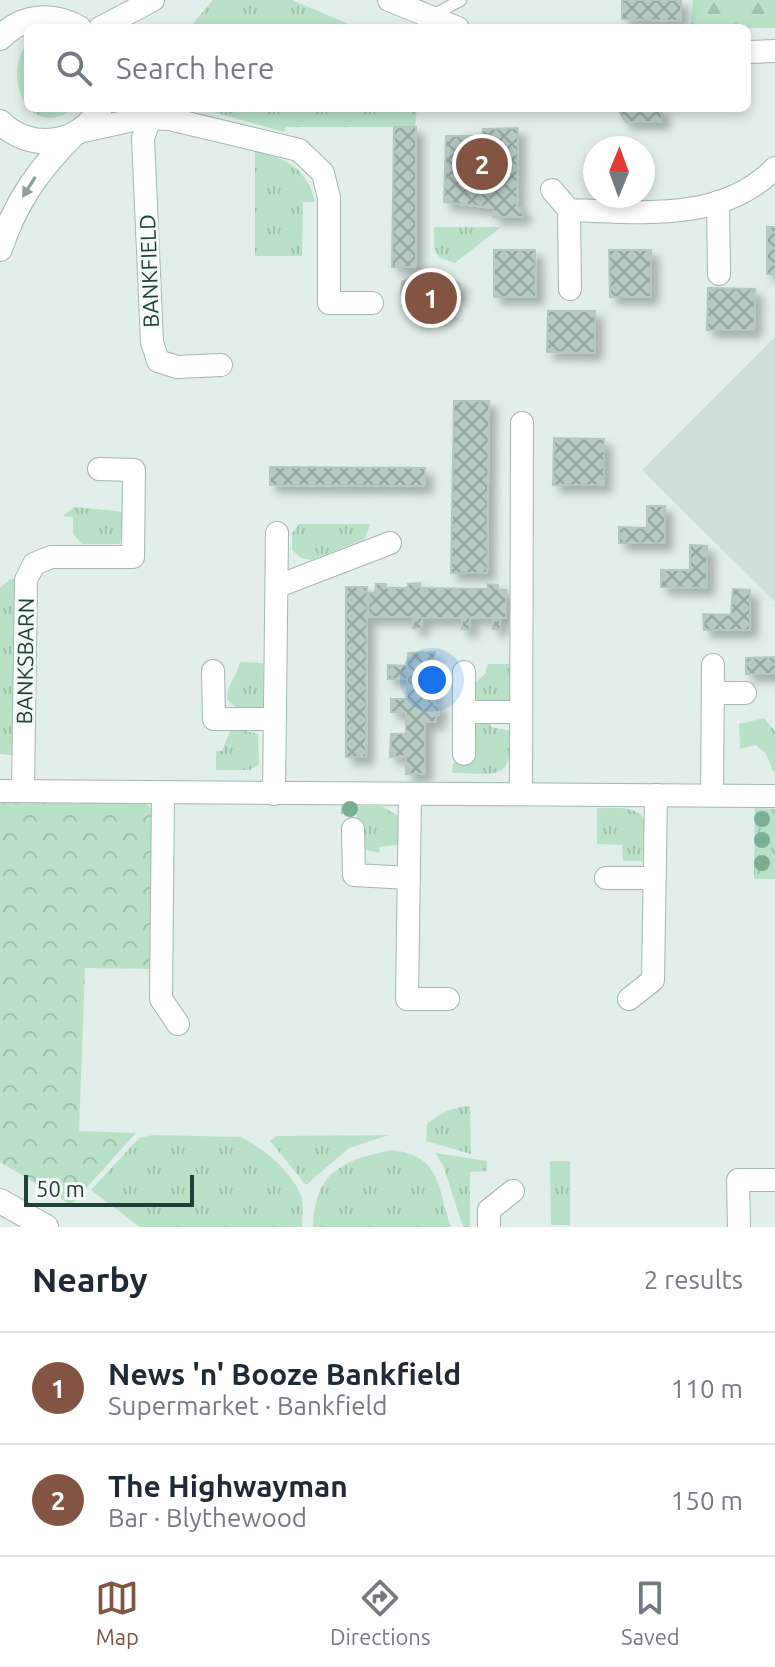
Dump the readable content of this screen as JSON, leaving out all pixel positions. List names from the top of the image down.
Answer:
{
  "streets": {
    "street": ["BANKFIELD", "BANKSBARN"]
  },
  "scale_bar": "50 m",
  "north": "top",
  "page": {
    "search": "Search here",
    "pins": ["2", "1"],
    "scale": "50 m",
    "heading": ["Nearby", "2 results"],
    "list": [
      {
        "mark": "1",
        "name": "News 'n' Booze Bankfield",
        "note": "Supermarket · Bankfield",
        "value": "110 m"
      },
      {
        "mark": "2",
        "name": "The Highwayman",
        "note": "Bar · Blythewood",
        "value": "150 m"
      }
    ],
    "nav": ["Map", "Directions", "Saved"]
  }
}
